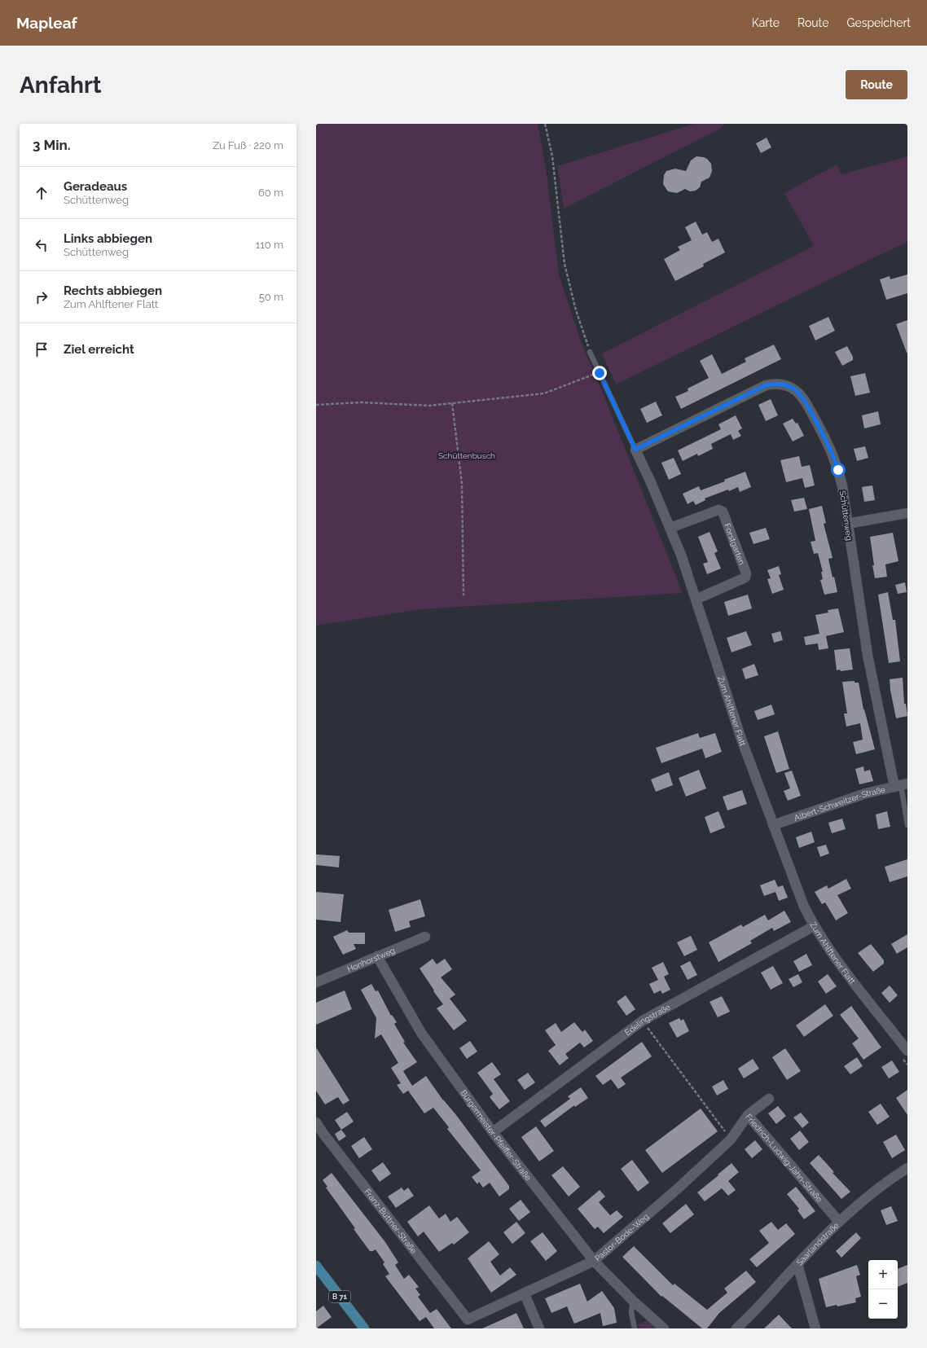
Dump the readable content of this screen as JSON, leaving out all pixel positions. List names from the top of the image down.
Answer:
{
  "streets": {
    "main road": ["B 71"],
    "street": [
      "Schüttenweg",
      "Forstgarten",
      "Zum Ahlftener Flatt",
      "Albert-Schweitzer-Straße",
      "Honhorstweg",
      "Edelingstraße",
      "Bürgermeister-Pfeiffer-Straße",
      "Friedrich-Ludwig-Jahn-Straße",
      "Franz-Büttner-Straße",
      "Pastor-Bode-Weg",
      "Saarlandstraße"
    ]
  },
  "crossings": [
    ["Schüttenweg", "Zum Ahlftener Flatt"],
    ["Schüttenweg", "Albert-Schweitzer-Straße"],
    ["Forstgarten", "Zum Ahlftener Flatt"],
    ["Zum Ahlftener Flatt", "Albert-Schweitzer-Straße"],
    ["Zum Ahlftener Flatt", "Edelingstraße"],
    ["Honhorstweg", "Bürgermeister-Pfeiffer-Straße"],
    ["Edelingstraße", "Bürgermeister-Pfeiffer-Straße"],
    ["Bürgermeister-Pfeiffer-Straße", "Pastor-Bode-Weg"],
    ["Friedrich-Ludwig-Jahn-Straße", "Pastor-Bode-Weg"],
    ["Friedrich-Ludwig-Jahn-Straße", "Saarlandstraße"],
    ["Franz-Büttner-Straße", "Pastor-Bode-Weg"]
  ],
  "parks": ["Schüttenbusch"],
  "page": {
    "header": "Mapleaf",
    "nav": ["Karte", "Route", "Gespeichert"],
    "buttons": "Route",
    "title": "Anfahrt",
    "heading": ["3 Min.", "Zu Fuß · 220 m"],
    "list": [
      ["Geradeaus", "Schüttenweg", "60 m"],
      ["Links abbiegen", "Schüttenweg", "110 m"],
      ["Rechts abbiegen", "Zum Ahlftener Flatt", "50 m"],
      "Ziel erreicht"
    ],
    "map_buttons": ["+", "−"]
  }
}
